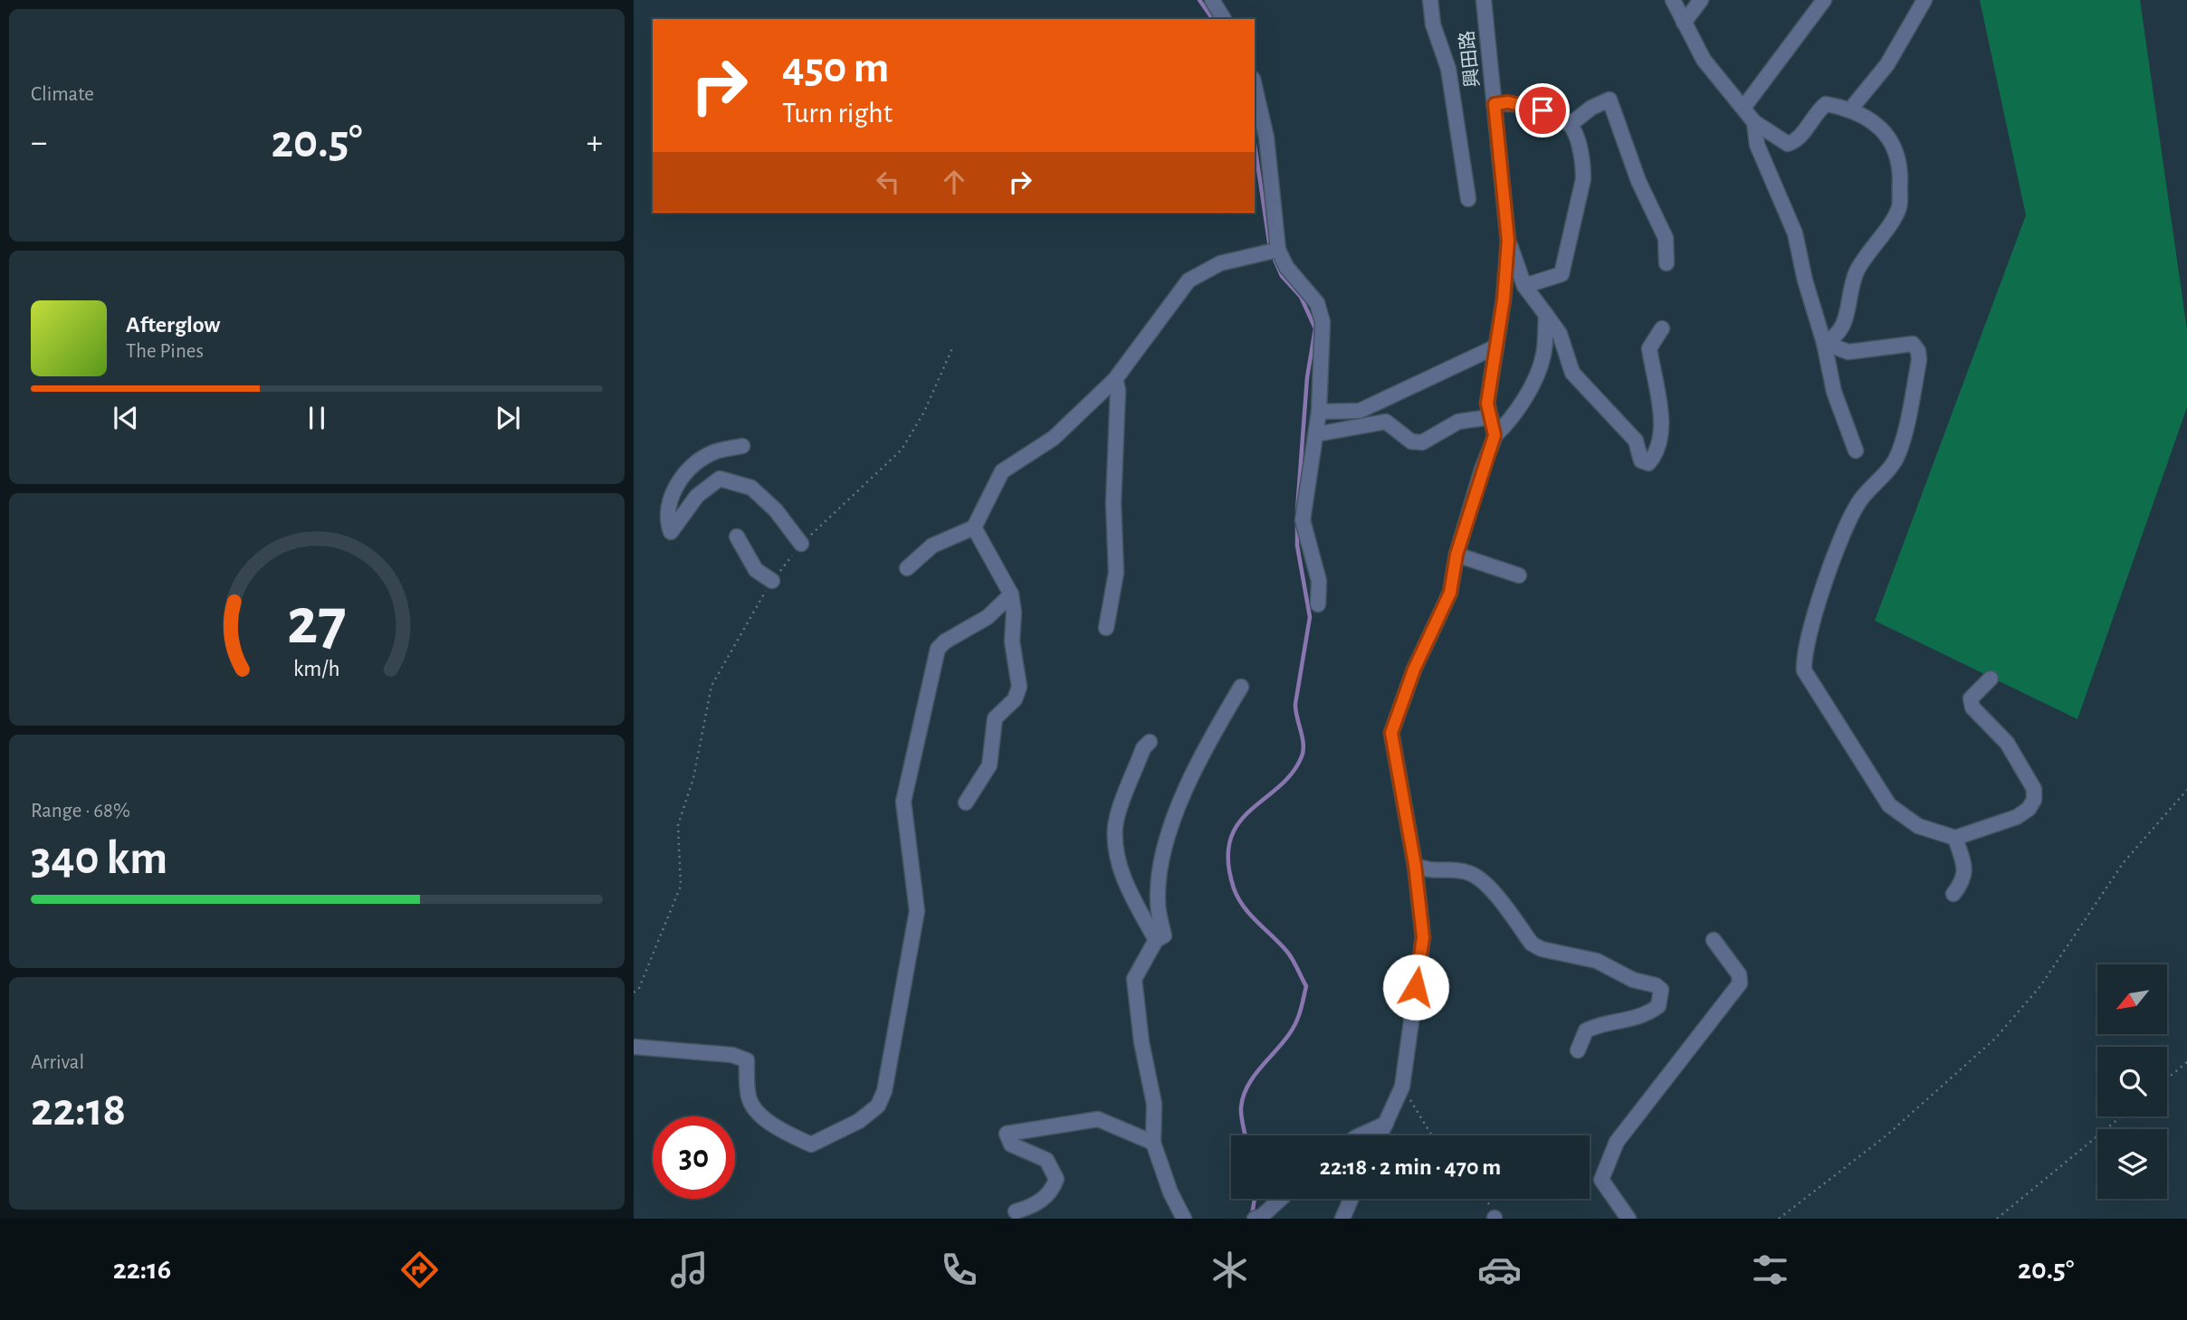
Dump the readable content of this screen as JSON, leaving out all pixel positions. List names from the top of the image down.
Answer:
{
  "streets": {
    "street": ["興田路"]
  },
  "north": "bottom left",
  "page": {
    "tile": [
      "Climate",
      ["Range · 68%", "340 km"],
      ["Arrival", "22:18"]
    ],
    "turn": ["450 m", "Turn right"],
    "heat": ["−", "20.5°", "+"],
    "song": ["Afterglow", "The Pines"],
    "limit": "30",
    "trip": "22:18 · 2 min · 470 m",
    "tabs": ["22:16", "20.5°"],
    "gauge": ["27", "km/h"]
  }
}
